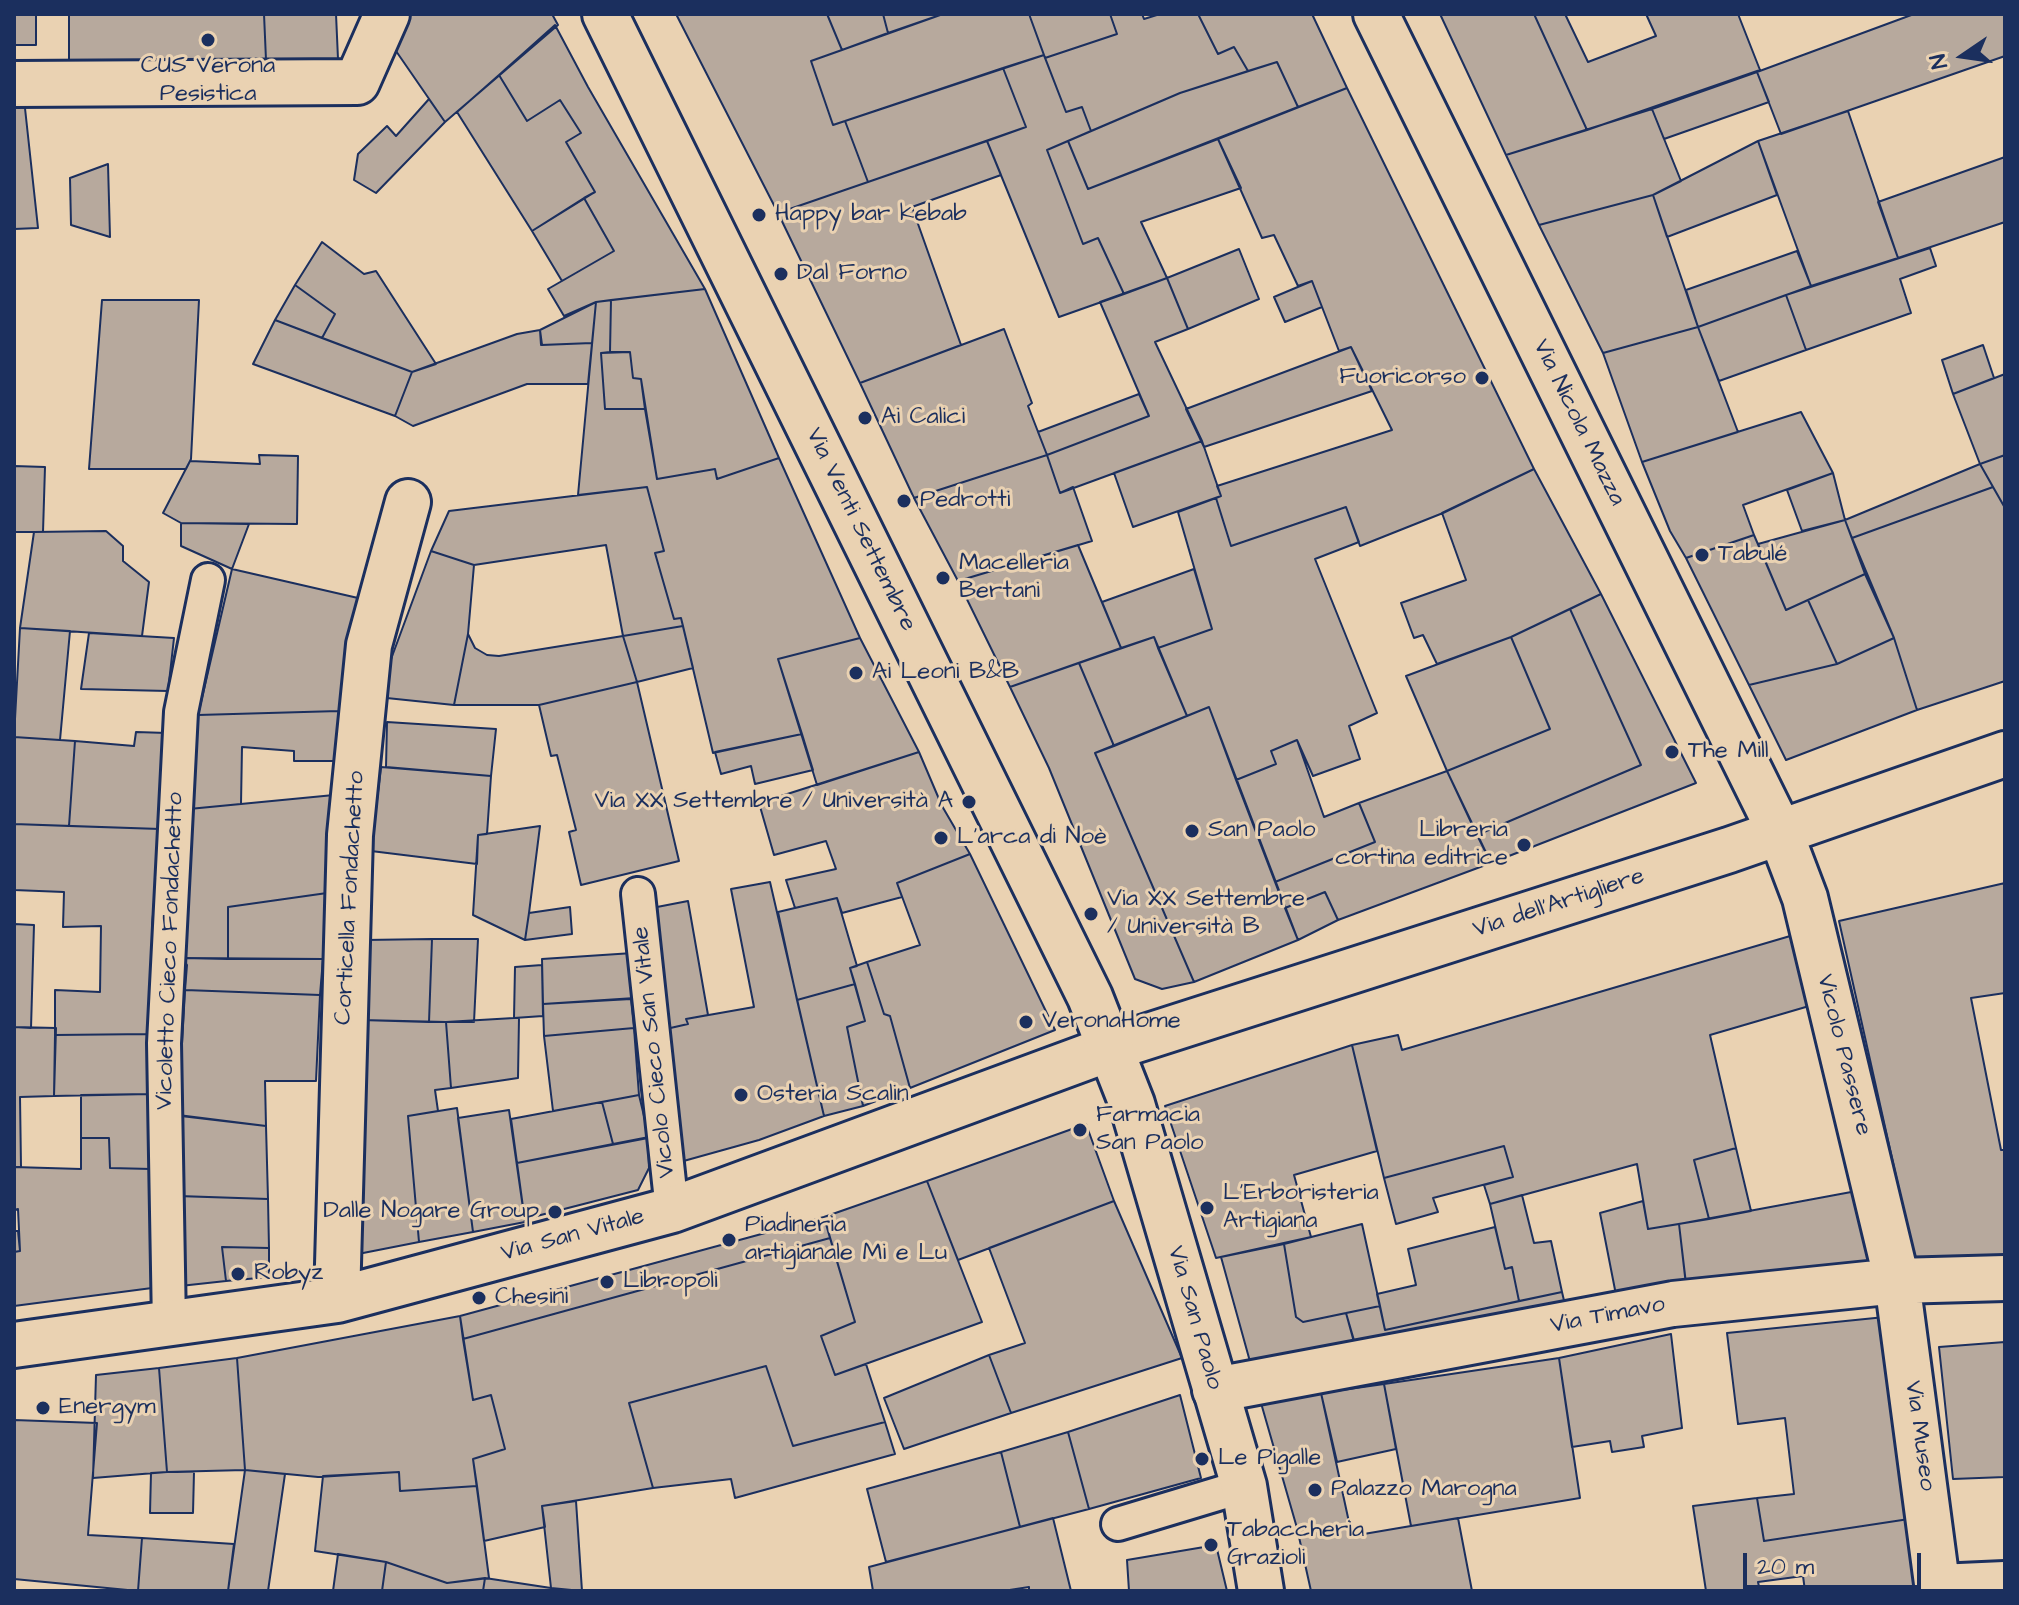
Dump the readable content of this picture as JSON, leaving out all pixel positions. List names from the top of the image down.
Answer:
{
  "streets": {
    "street": [
      "Via Nicola Mazza",
      "Via Venti Settembre",
      "Corticella Fondachetto",
      "Via dell'Artigliere",
      "Vicolo Passere",
      "Via San Vitale",
      "Via Timavo",
      "Via San Paolo",
      "Via Museo"
    ],
    "lane": ["Vicoletto Cieco Fondachetto", "Vicolo Cieco San Vitale"]
  },
  "crossings": [
    ["Via Nicola Mazza", "Via dell'Artigliere"],
    ["Via Nicola Mazza", "Vicolo Passere"],
    ["Via Venti Settembre", "Via dell'Artigliere"],
    ["Via Venti Settembre", "Via San Vitale"],
    ["Via Venti Settembre", "Via San Paolo"],
    ["Corticella Fondachetto", "Via San Vitale"],
    ["Via dell'Artigliere", "Vicolo Passere"],
    ["Via dell'Artigliere", "Via San Vitale"],
    ["Via dell'Artigliere", "Via San Paolo"],
    ["Vicoletto Cieco Fondachetto", "Via San Vitale"],
    ["Vicolo Cieco San Vitale", "Via San Vitale"],
    ["Vicolo Passere", "Via Timavo"],
    ["Vicolo Passere", "Via Museo"],
    ["Via San Vitale", "Via San Paolo"],
    ["Via Timavo", "Via San Paolo"],
    ["Via Timavo", "Via Museo"]
  ],
  "places": [
    "CUS Verona Pesistica",
    "Happy bar kebab",
    "Dal Forno",
    "Fuoricorso",
    "Ai Calici",
    "Pedrotti",
    "Tabulé",
    "Macelleria Bertani",
    "Ai Leoni B&B",
    "The Mill",
    "Via XX Settembre / Università A",
    "San Paolo",
    "L'arca di Noè",
    "Libreria cortina editrice",
    "Via XX Settembre / Università B",
    "VeronaHome",
    "Osteria Scalin",
    "Farmacia San Paolo",
    "L'Erboristeria Artigiana",
    "Dalle Nogare Group",
    "Piadineria artigianale Mi e Lu",
    "Robyz",
    "Libropoli",
    "Chesini",
    "Energym",
    "Le Pigalle",
    "Palazzo Marogna",
    "Tabaccheria Grazioli"
  ],
  "scale_bar": "20 m",
  "north": "left"
}
